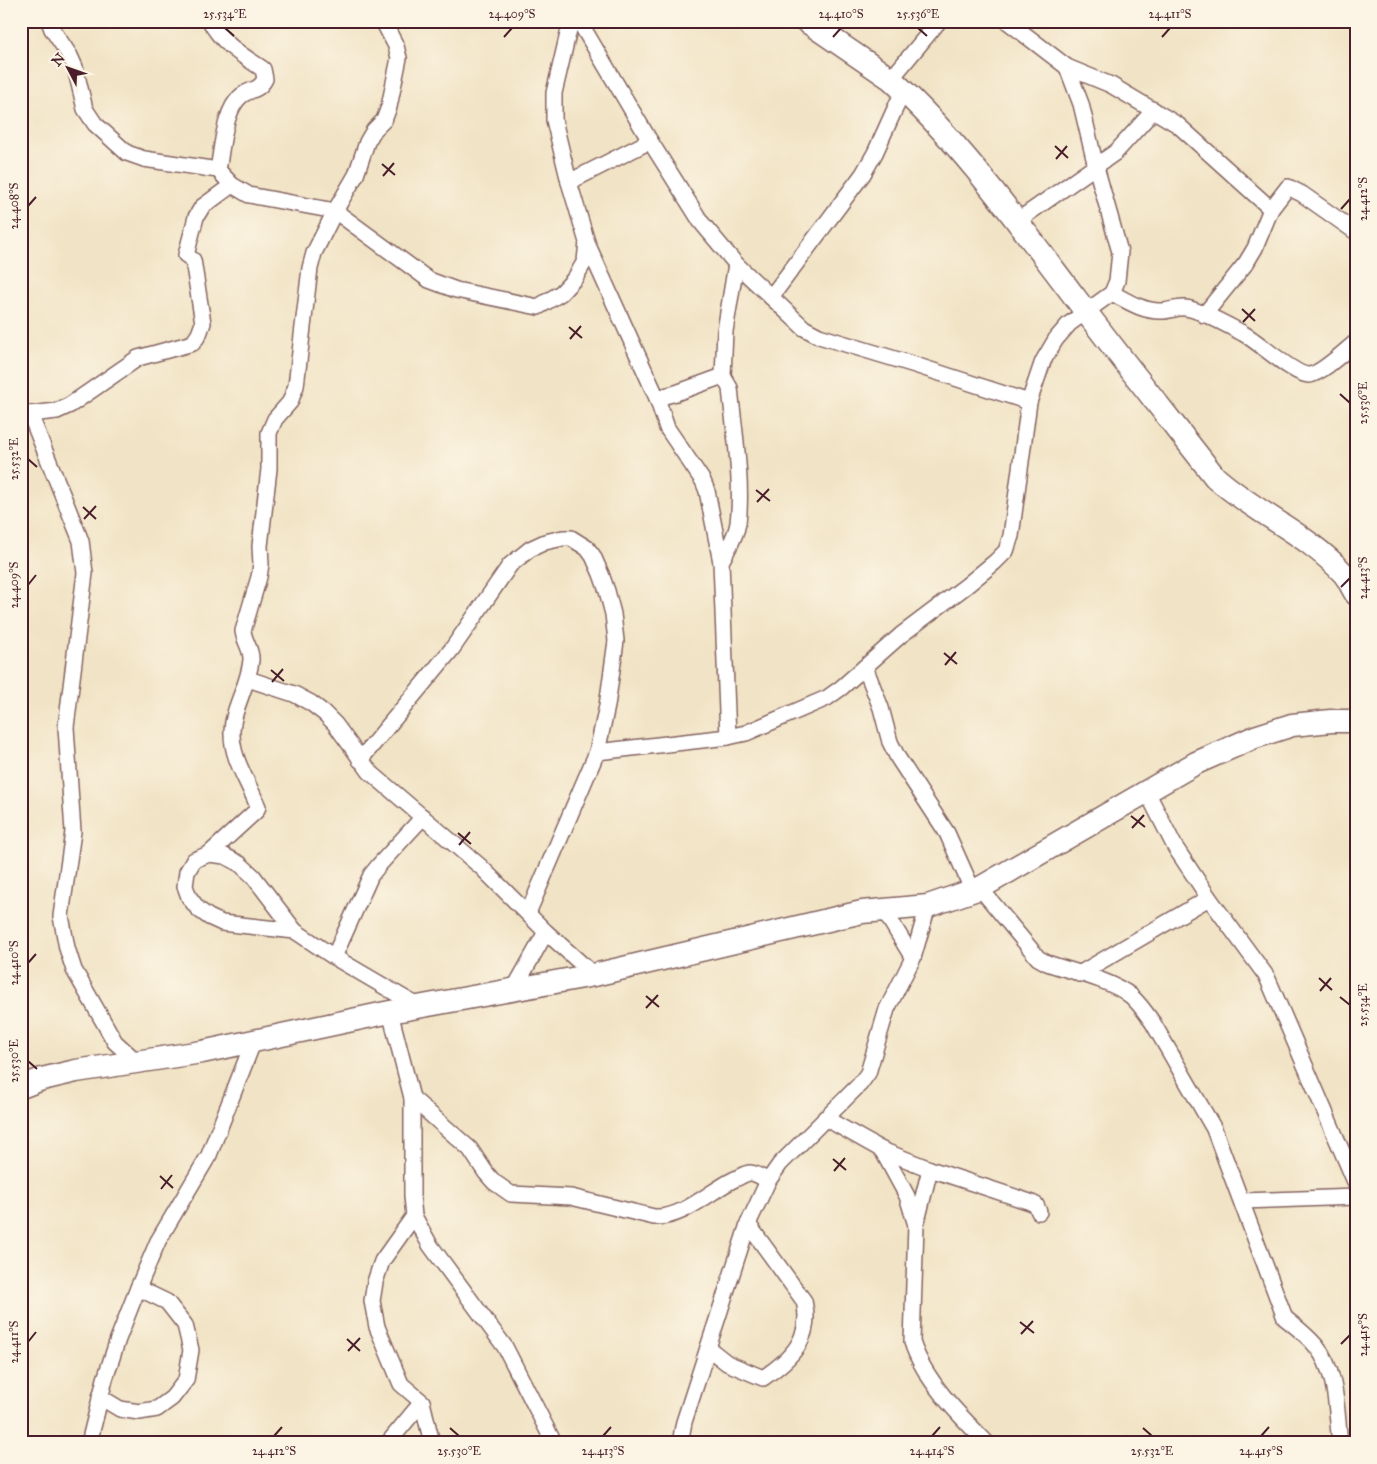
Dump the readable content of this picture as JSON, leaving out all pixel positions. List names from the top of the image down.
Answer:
{
  "north": "top left",
  "coordinates": [
    "25.534°E",
    "24.409°S",
    "24.410°S",
    "25.536°E",
    "24.411°S",
    "24.412°S",
    "24.408°S",
    "25.532°E",
    "24.413°S",
    "25.530°E",
    "24.415°S",
    "24.414°S"
  ]
}
